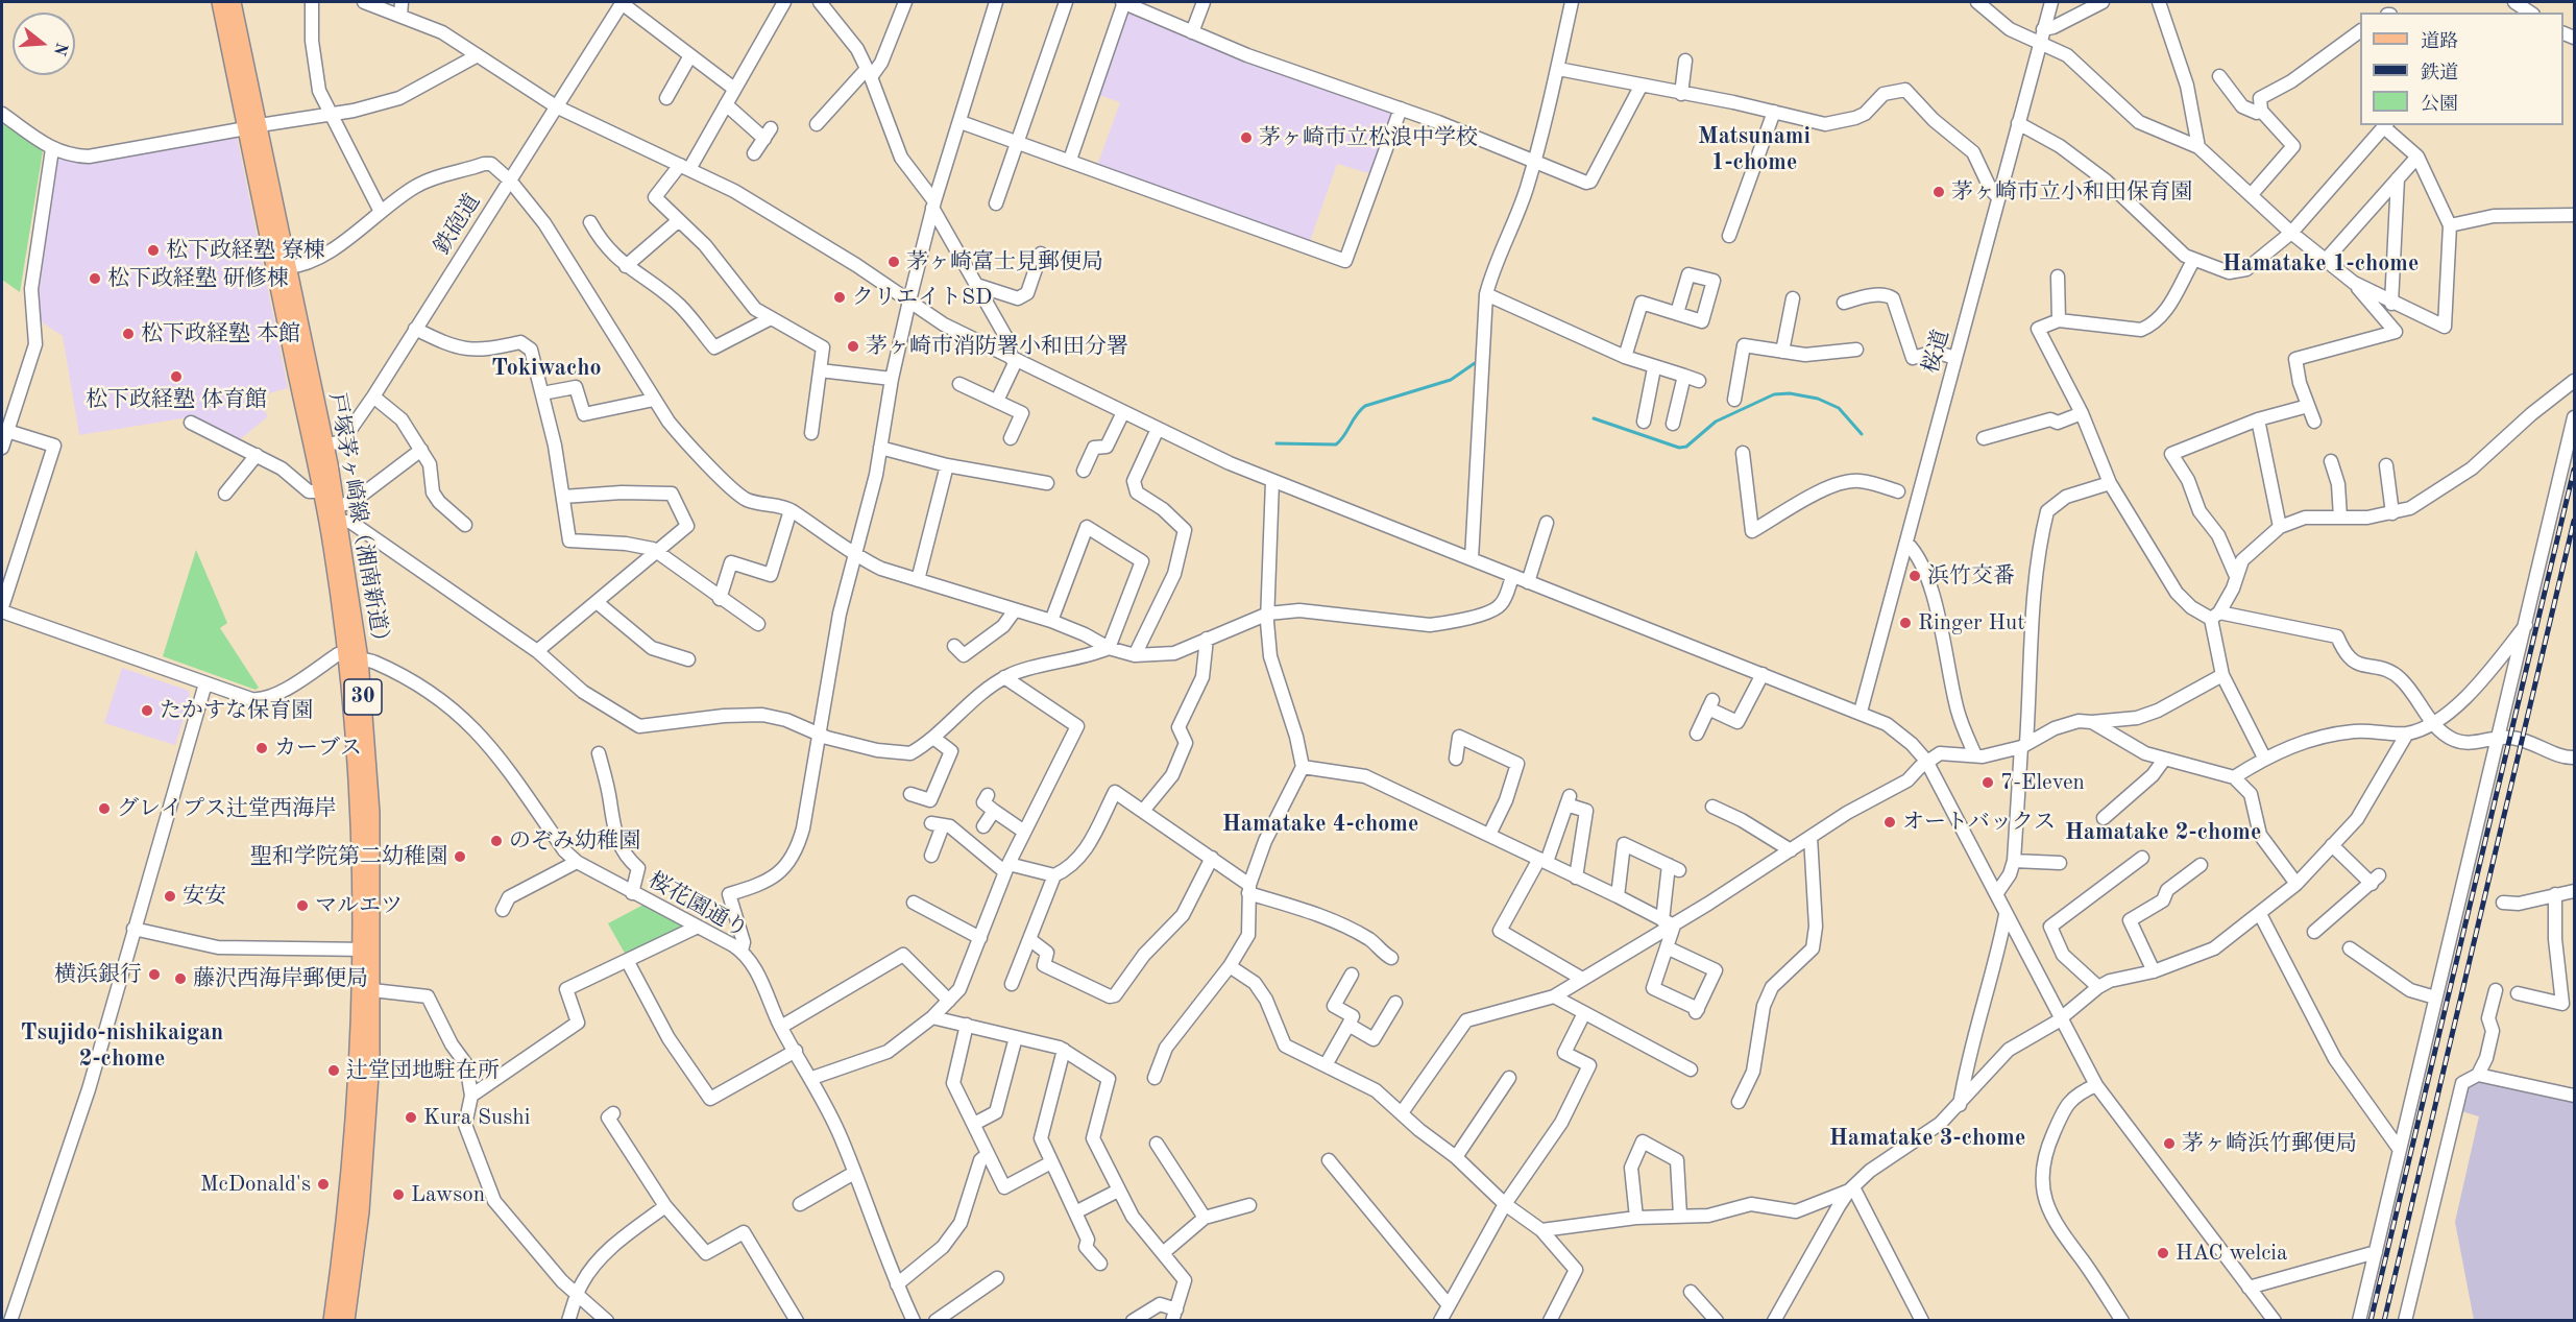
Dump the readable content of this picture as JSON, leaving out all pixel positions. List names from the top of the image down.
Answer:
{
  "streets": {
    "main road": ["戸塚茅ヶ崎線（湘南新道）", "30"],
    "street": ["鉄砲道", "桜道", "桜花園通り"]
  },
  "crossings": [
    ["鉄砲道", "戸塚茅ヶ崎線（湘南新道）"],
    ["戸塚茅ヶ崎線（湘南新道）", "桜花園通り"]
  ],
  "districts": [
    "Matsunami 1-chome",
    "Hamatake 1-chome",
    "Tokiwacho",
    "Hamatake 4-chome",
    "Hamatake 2-chome",
    "Tsujido-nishikaigan 2-chome",
    "Hamatake 3-chome"
  ],
  "places": [
    "茅ヶ崎市立松浪中学校",
    "茅ヶ崎市立小和田保育園",
    "松下政経塾 寮棟",
    "茅ヶ崎富士見郵便局",
    "松下政経塾 研修棟",
    "クリエイトSD",
    "松下政経塾 本館",
    "茅ヶ崎市消防署小和田分署",
    "松下政経塾 体育館",
    "浜竹交番",
    "Ringer Hut",
    "たかすな保育園",
    "カーブス",
    "7-Eleven",
    "グレイプス辻堂西海岸",
    "オートバックス",
    "のぞみ幼稚園",
    "聖和学院第二幼稚園",
    "安安",
    "マルエツ",
    "横浜銀行",
    "藤沢西海岸郵便局",
    "辻堂団地駐在所",
    "Kura Sushi",
    "茅ヶ崎浜竹郵便局",
    "McDonald's",
    "Lawson",
    "HAC welcia"
  ],
  "legend": ["道路", "鉄道", "公園"],
  "north": "right"
}
